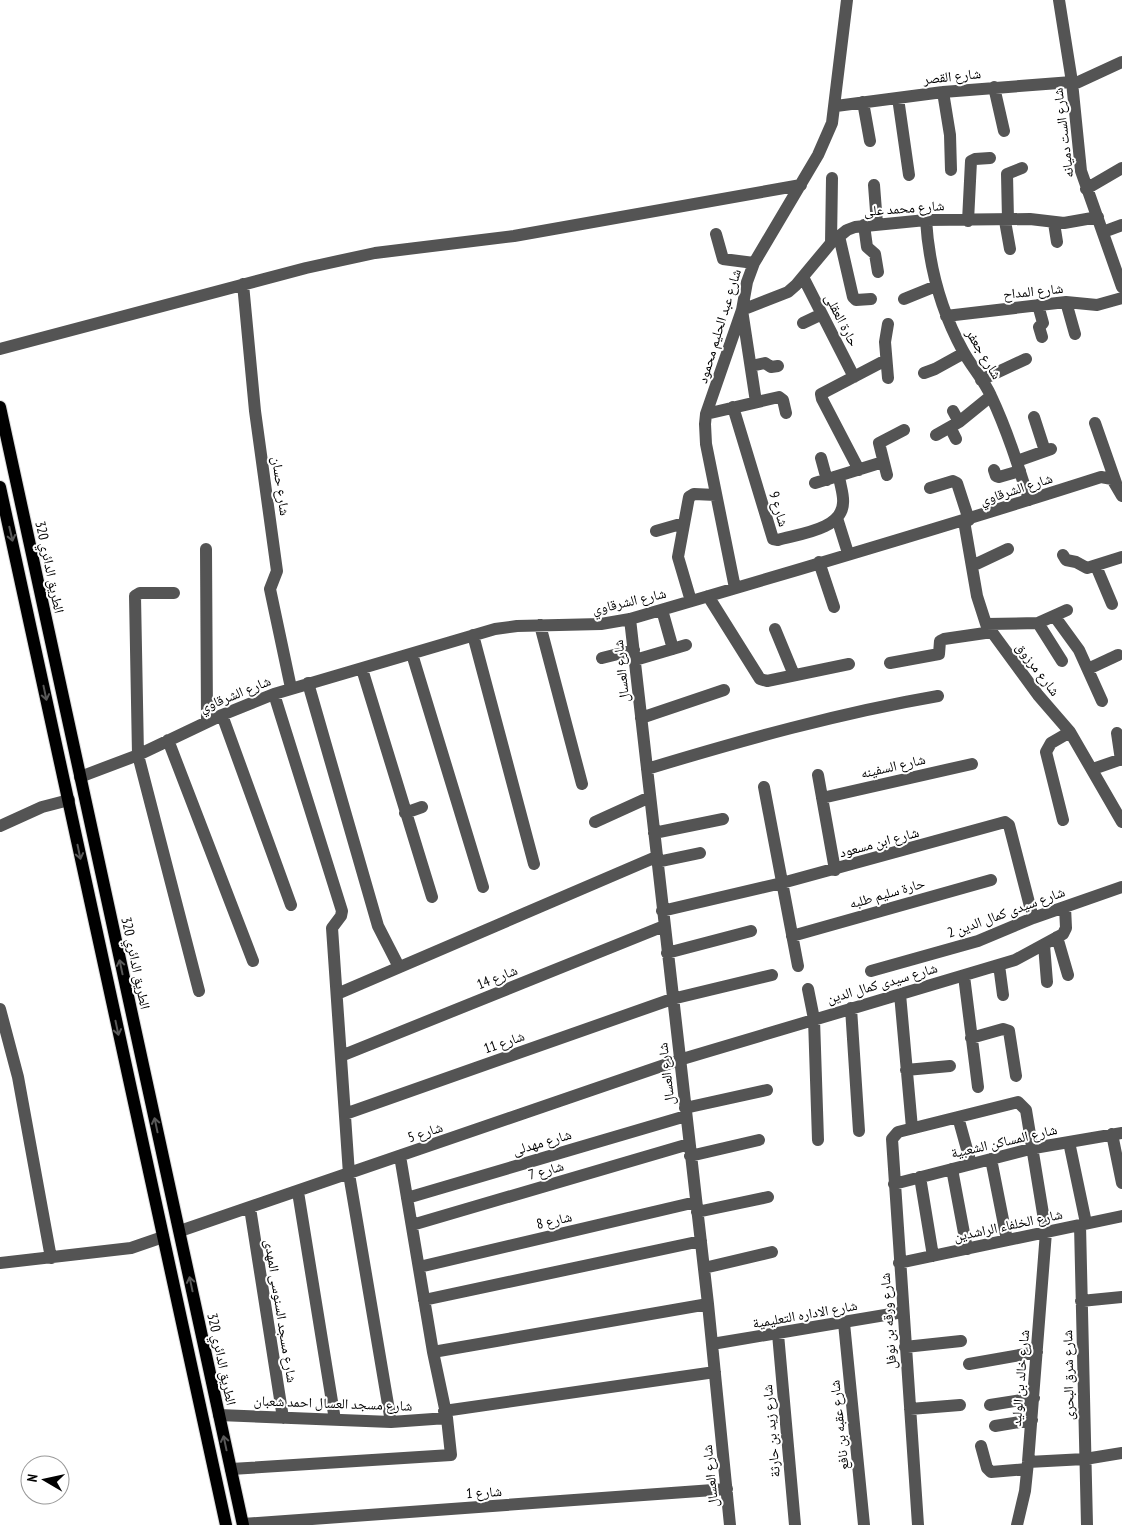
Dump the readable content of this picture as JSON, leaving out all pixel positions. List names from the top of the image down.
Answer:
{
  "streets": {
    "main road": ["الطريق الدائري 320"],
    "street": [
      "شارع القصر",
      "شارع الست دميانه",
      "شارع محمد على",
      "شارع المداح",
      "حارة العقلى",
      "شارع عبد الحليم محمود",
      "شارع جعفر",
      "شارع حسان",
      "شارع الشرقاوي",
      "شارع 9",
      "شارع مرزوق",
      "شارع العسال",
      "شارع السفينه",
      "شارع ابن مسعود",
      "حارة سليم طلبه",
      "شارع سيدى كمال الدين 2",
      "شارع 14",
      "شارع سيدى كمال الدين",
      "شارع 11",
      "شارع 5",
      "شارع المساكن الشعبية",
      "شارع مهدلى",
      "شارع 7",
      "شارع 8",
      "شارع الخلفاء الراشدين",
      "شارع مسجد السنوسى المهدى",
      "شارع الاداره التعليمية",
      "شارع ورقه بن نوفل",
      "شارع شرق البحرى",
      "شارع خالد بن الوليد",
      "شارع مسجد العسال احمد شعبان",
      "شارع عقبه بن نافع",
      "شارع زيد بن حارثة",
      "شارع 1"
    ]
  },
  "crossings": [
    ["شارع القصر", "شارع الست دميانه"],
    ["شارع القصر", "شارع عبد الحليم محمود"],
    ["شارع الست دميانه", "شارع محمد على"],
    ["شارع محمد على", "حارة العقلى"],
    ["شارع محمد على", "شارع عبد الحليم محمود"],
    ["شارع محمد على", "شارع جعفر"],
    ["شارع المداح", "شارع جعفر"],
    ["شارع عبد الحليم محمود", "شارع الشرقاوي"],
    ["شارع جعفر", "شارع الشرقاوي"],
    ["شارع حسان", "شارع الشرقاوي"],
    ["شارع الشرقاوي", "الطريق الدائري 320"],
    ["شارع الشرقاوي", "شارع مرزوق"],
    ["شارع الشرقاوي", "شارع العسال"],
    ["الطريق الدائري 320", "شارع 5"],
    ["الطريق الدائري 320", "شارع مسجد العسال احمد شعبان"],
    ["الطريق الدائري 320", "شارع 1"],
    ["شارع العسال", "شارع ابن مسعود"],
    ["شارع العسال", "شارع 14"],
    ["شارع العسال", "شارع سيدى كمال الدين"],
    ["شارع العسال", "شارع 11"],
    ["شارع العسال", "شارع 5"],
    ["شارع العسال", "شارع مهدلى"],
    ["شارع العسال", "شارع 7"],
    ["شارع العسال", "شارع 8"],
    ["شارع العسال", "شارع الاداره التعليمية"],
    ["شارع العسال", "شارع مسجد العسال احمد شعبان"],
    ["شارع العسال", "شارع 1"],
    ["شارع ابن مسعود", "شارع سيدى كمال الدين 2"],
    ["شارع سيدى كمال الدين", "شارع 5"],
    ["شارع 5", "شارع مسجد السنوسى المهدى"],
    ["شارع المساكن الشعبية", "شارع ورقه بن نوفل"],
    ["شارع المساكن الشعبية", "شارع شرق البحرى"],
    ["شارع المساكن الشعبية", "شارع خالد بن الوليد"],
    ["شارع الخلفاء الراشدين", "شارع ورقه بن نوفل"],
    ["شارع الخلفاء الراشدين", "شارع شرق البحرى"],
    ["شارع الخلفاء الراشدين", "شارع خالد بن الوليد"],
    ["شارع مسجد السنوسى المهدى", "شارع مسجد العسال احمد شعبان"],
    ["شارع الاداره التعليمية", "شارع ورقه بن نوفل"],
    ["شارع الاداره التعليمية", "شارع عقبه بن نافع"],
    ["شارع الاداره التعليمية", "شارع زيد بن حارثة"]
  ],
  "north": "left"
}
